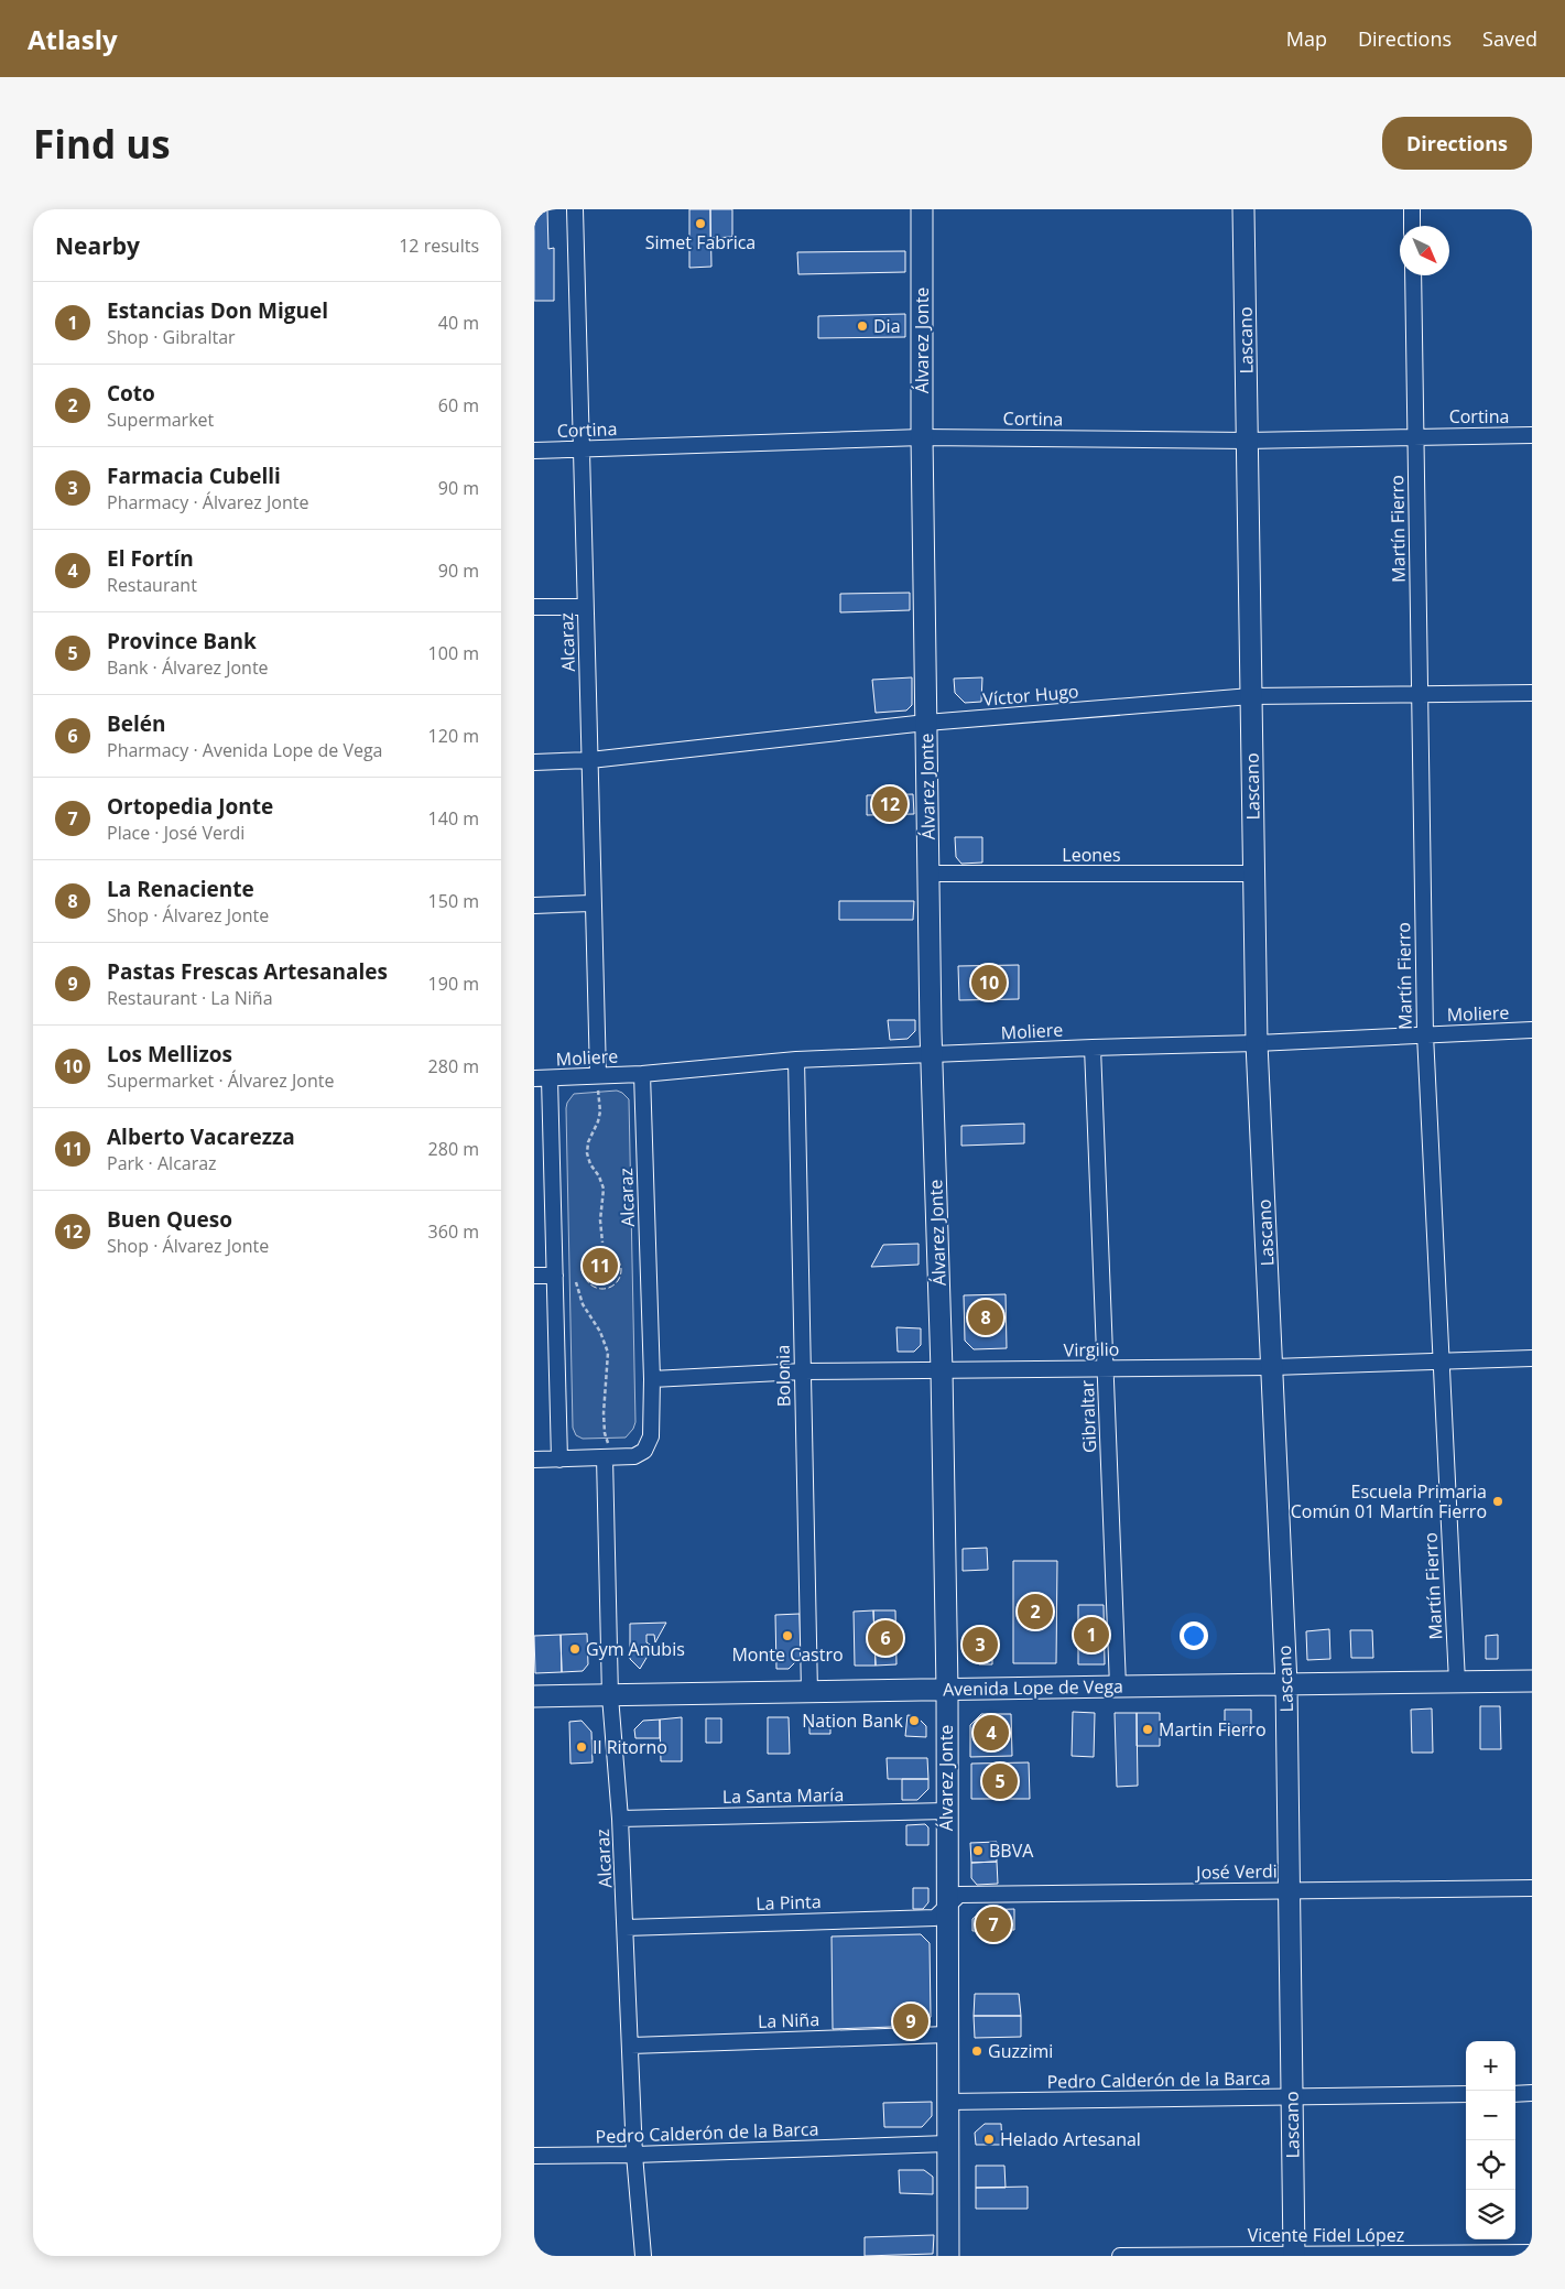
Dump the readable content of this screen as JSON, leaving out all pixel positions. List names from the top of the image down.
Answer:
{
  "streets": {
    "street": [
      "Álvarez Jonte",
      "Lascano",
      "Cortina",
      "Martín Fierro",
      "Alcaraz",
      "Víctor Hugo",
      "Leones",
      "Moliere",
      "Virgilio",
      "Bolonia",
      "Gibraltar",
      "Avenida Lope de Vega",
      "La Santa María",
      "José Verdi",
      "La Pinta",
      "La Niña",
      "Pedro Calderón de la Barca",
      "Vicente Fidel López"
    ]
  },
  "crossings": [
    ["Álvarez Jonte", "Cortina"],
    ["Álvarez Jonte", "Víctor Hugo"],
    ["Álvarez Jonte", "Leones"],
    ["Álvarez Jonte", "Moliere"],
    ["Álvarez Jonte", "Virgilio"],
    ["Álvarez Jonte", "Avenida Lope de Vega"],
    ["Álvarez Jonte", "La Santa María"],
    ["Álvarez Jonte", "José Verdi"],
    ["Álvarez Jonte", "La Pinta"],
    ["Álvarez Jonte", "La Niña"],
    ["Álvarez Jonte", "Pedro Calderón de la Barca"],
    ["Lascano", "Cortina"],
    ["Lascano", "Víctor Hugo"],
    ["Lascano", "Leones"],
    ["Lascano", "Moliere"],
    ["Lascano", "Virgilio"],
    ["Lascano", "Avenida Lope de Vega"],
    ["Lascano", "José Verdi"],
    ["Lascano", "Pedro Calderón de la Barca"],
    ["Lascano", "Vicente Fidel López"],
    ["Cortina", "Martín Fierro"],
    ["Cortina", "Alcaraz"],
    ["Martín Fierro", "Víctor Hugo"],
    ["Martín Fierro", "Moliere"],
    ["Martín Fierro", "Virgilio"],
    ["Martín Fierro", "Avenida Lope de Vega"],
    ["Alcaraz", "Víctor Hugo"],
    ["Alcaraz", "Moliere"],
    ["Alcaraz", "Virgilio"],
    ["Alcaraz", "Avenida Lope de Vega"],
    ["Alcaraz", "La Santa María"],
    ["Alcaraz", "La Pinta"],
    ["Alcaraz", "La Niña"],
    ["Alcaraz", "Pedro Calderón de la Barca"],
    ["Moliere", "Bolonia"],
    ["Moliere", "Gibraltar"],
    ["Virgilio", "Bolonia"],
    ["Virgilio", "Gibraltar"],
    ["Bolonia", "Avenida Lope de Vega"],
    ["Gibraltar", "Avenida Lope de Vega"],
    ["José Verdi", "La Pinta"]
  ],
  "places": [
    "Simet Fabrica",
    "Dia",
    "Escuela Primaria Común 01 Martín Fierro",
    "Monte Castro",
    "Gym Anubis",
    "Nation Bank",
    "Martin Fierro",
    "Il Ritorno",
    "BBVA",
    "Guzzimi",
    "Helado Artesanal"
  ],
  "north": "bottom right",
  "page": {
    "header": "Atlasly",
    "nav": ["Map", "Directions", "Saved"],
    "buttons": "Directions",
    "title": "Find us",
    "heading": ["Nearby", "12 results"],
    "list": [
      {
        "mark": "1",
        "name": "Estancias Don Miguel",
        "note": "Shop · Gibraltar",
        "value": "40 m"
      },
      {
        "mark": "2",
        "name": "Coto",
        "note": "Supermarket",
        "value": "60 m"
      },
      {
        "mark": "3",
        "name": "Farmacia Cubelli",
        "note": "Pharmacy · Álvarez Jonte",
        "value": "90 m"
      },
      {
        "mark": "4",
        "name": "El Fortín",
        "note": "Restaurant",
        "value": "90 m"
      },
      {
        "mark": "5",
        "name": "Province Bank",
        "note": "Bank · Álvarez Jonte",
        "value": "100 m"
      },
      {
        "mark": "6",
        "name": "Belén",
        "note": "Pharmacy · Avenida Lope de Vega",
        "value": "120 m"
      },
      {
        "mark": "7",
        "name": "Ortopedia Jonte",
        "note": "Place · José Verdi",
        "value": "140 m"
      },
      {
        "mark": "8",
        "name": "La Renaciente",
        "note": "Shop · Álvarez Jonte",
        "value": "150 m"
      },
      {
        "mark": "9",
        "name": "Pastas Frescas Artesanales",
        "note": "Restaurant · La Niña",
        "value": "190 m"
      },
      {
        "mark": "10",
        "name": "Los Mellizos",
        "note": "Supermarket · Álvarez Jonte",
        "value": "280 m"
      },
      {
        "mark": "11",
        "name": "Alberto Vacarezza",
        "note": "Park · Alcaraz",
        "value": "280 m"
      },
      {
        "mark": "12",
        "name": "Buen Queso",
        "note": "Shop · Álvarez Jonte",
        "value": "360 m"
      }
    ],
    "pins": [
      "12",
      "10",
      "11",
      "8",
      "2",
      "1",
      "6",
      "3",
      "4",
      "5",
      "7",
      "9"
    ],
    "map_buttons": ["+", "−"]
  }
}
